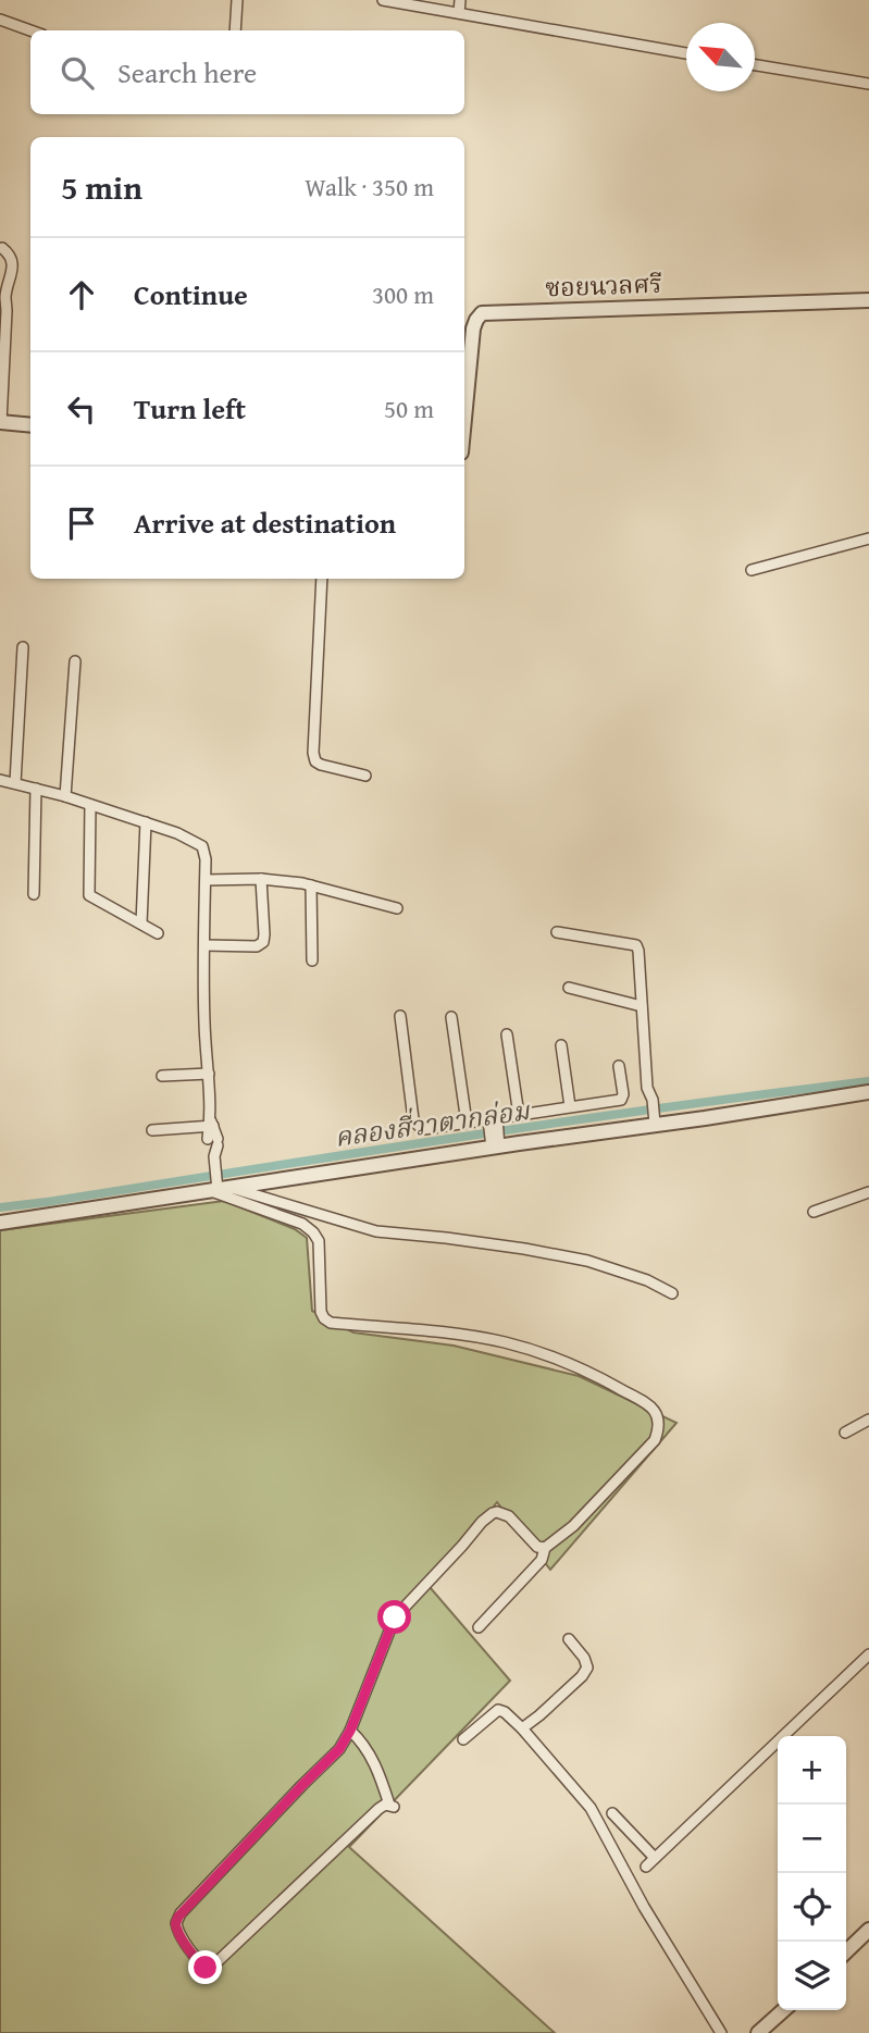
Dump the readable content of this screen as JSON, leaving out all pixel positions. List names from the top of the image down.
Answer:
{
  "streets": {
    "street": ["ซอยนวลศรี"]
  },
  "water": ["คลองสี่วาตากล่อม"],
  "north": "top left",
  "page": {
    "search": "Search here",
    "heading": ["5 min", "Walk · 350 m"],
    "list": [
      ["Continue", "300 m"],
      ["Turn left", "50 m"],
      "Arrive at destination"
    ],
    "map_buttons": ["+", "−"]
  }
}
